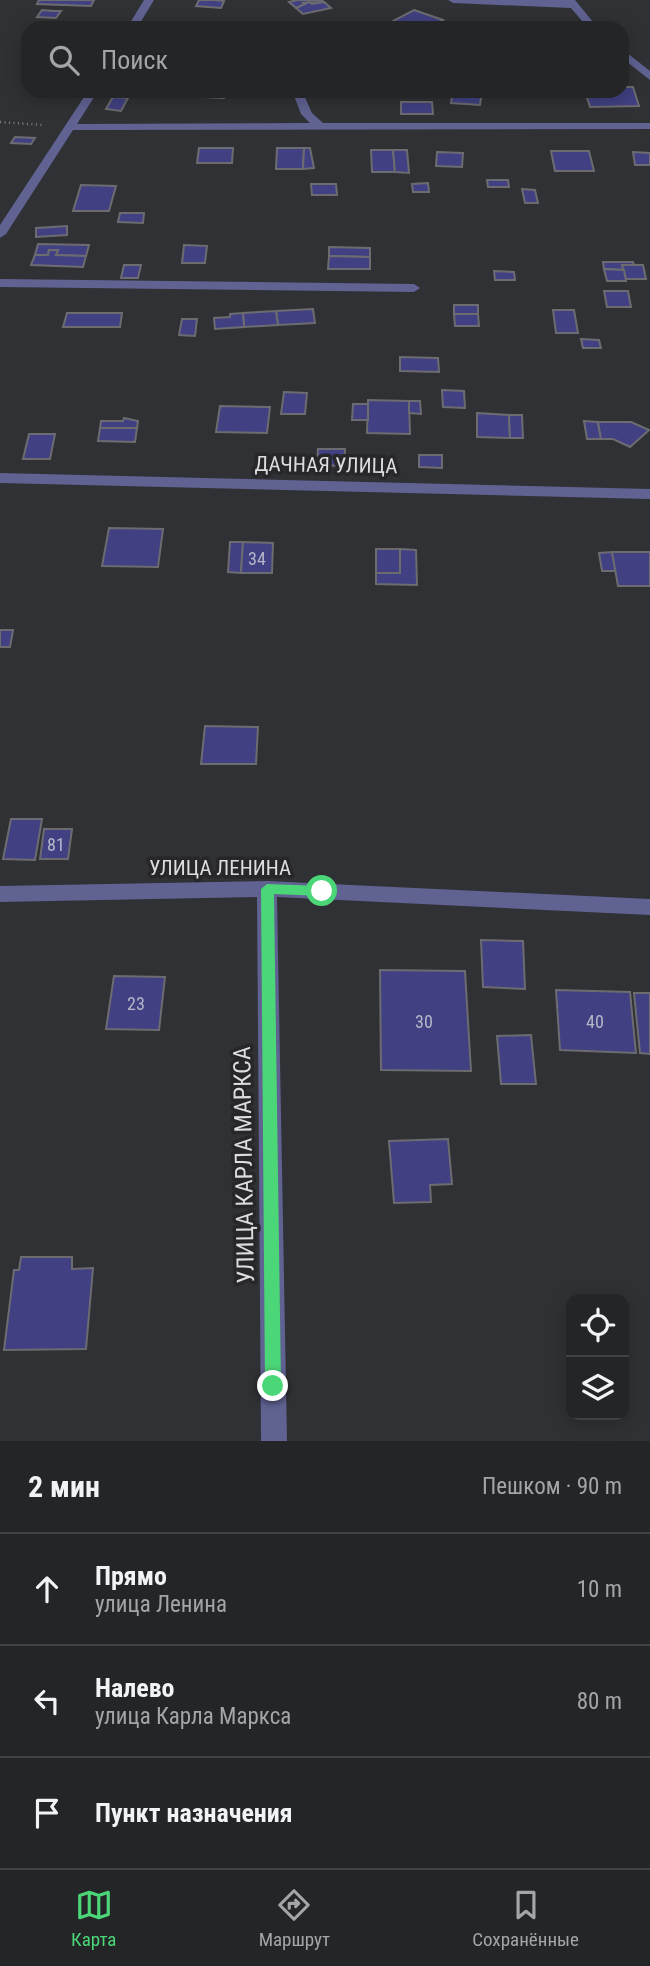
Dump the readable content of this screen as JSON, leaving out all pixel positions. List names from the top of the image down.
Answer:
{
  "streets": {
    "street": ["ДАЧНАЯ УЛИЦА", "УЛИЦА ЛЕНИНА", "УЛИЦА КАРЛА МАРКСА"]
  },
  "crossings": [
    ["УЛИЦА ЛЕНИНА", "УЛИЦА КАРЛА МАРКСА"]
  ],
  "house_numbers": [
    "34",
    "81",
    "23",
    "30",
    "40"
  ],
  "page": {
    "search": "Поиск",
    "heading": ["2 мин", "Пешком · 90 m"],
    "list": [
      ["Прямо", "улица Ленина", "10 m"],
      ["Налево", "улица Карла Маркса", "80 m"],
      "Пункт назначения"
    ],
    "nav": ["Карта", "Маршрут", "Сохранённые"]
  }
}
